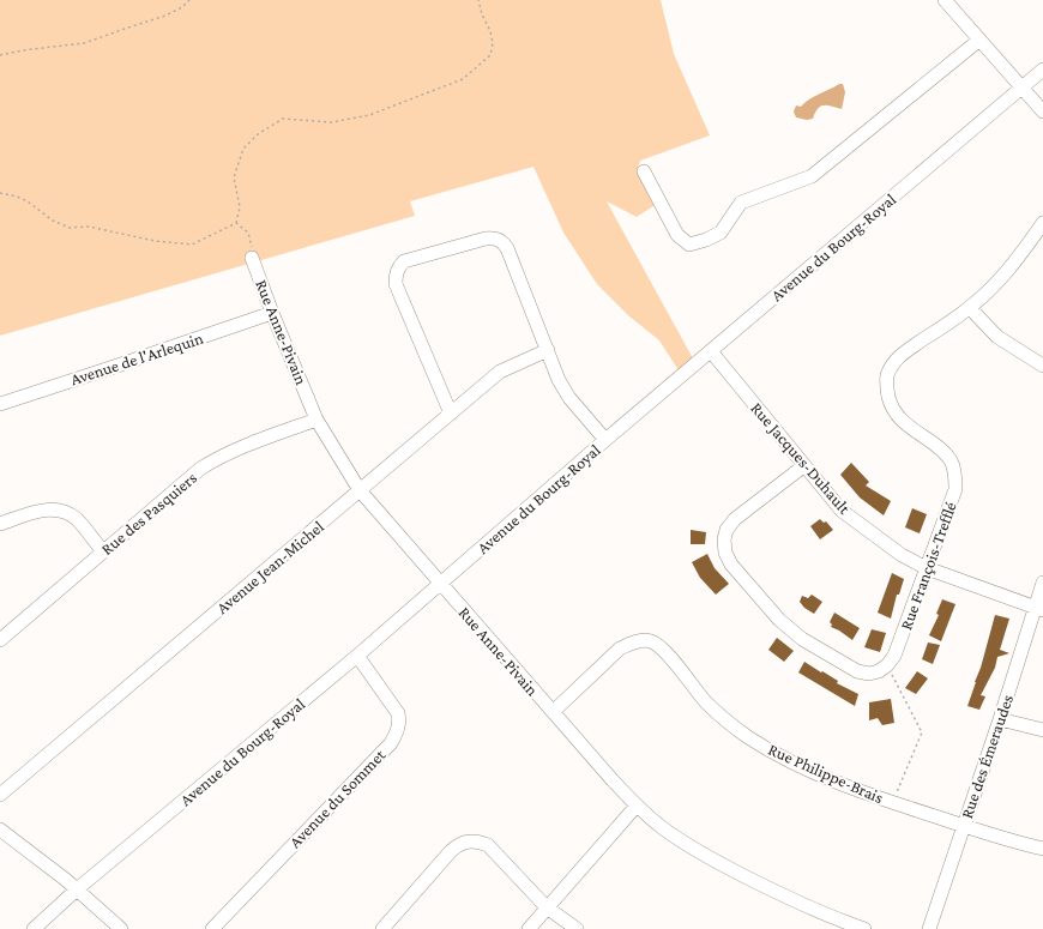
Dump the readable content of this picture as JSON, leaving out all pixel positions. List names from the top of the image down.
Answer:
{
  "streets": {
    "street": [
      "Avenue du Bourg-Royal",
      "Rue Anne-Pivain",
      "Avenue de l'Arlequin",
      "Rue Jacques-Duhault",
      "Rue des Pasquiers",
      "Rue François-Trefflé",
      "Avenue Jean-Michel",
      "Rue des Émeraudes",
      "Rue Philippe-Brais",
      "Avenue du Sommet"
    ]
  },
  "crossings": [
    ["Avenue du Bourg-Royal", "Rue Anne-Pivain"],
    ["Avenue du Bourg-Royal", "Rue Jacques-Duhault"],
    ["Avenue du Bourg-Royal", "Avenue du Sommet"],
    ["Rue Anne-Pivain", "Avenue de l'Arlequin"],
    ["Rue Anne-Pivain", "Rue des Pasquiers"],
    ["Rue Anne-Pivain", "Avenue Jean-Michel"],
    ["Rue Anne-Pivain", "Rue Philippe-Brais"],
    ["Rue Jacques-Duhault", "Rue François-Trefflé"],
    ["Rue Jacques-Duhault", "Rue des Émeraudes"],
    ["Rue des Émeraudes", "Rue Philippe-Brais"]
  ]
}
